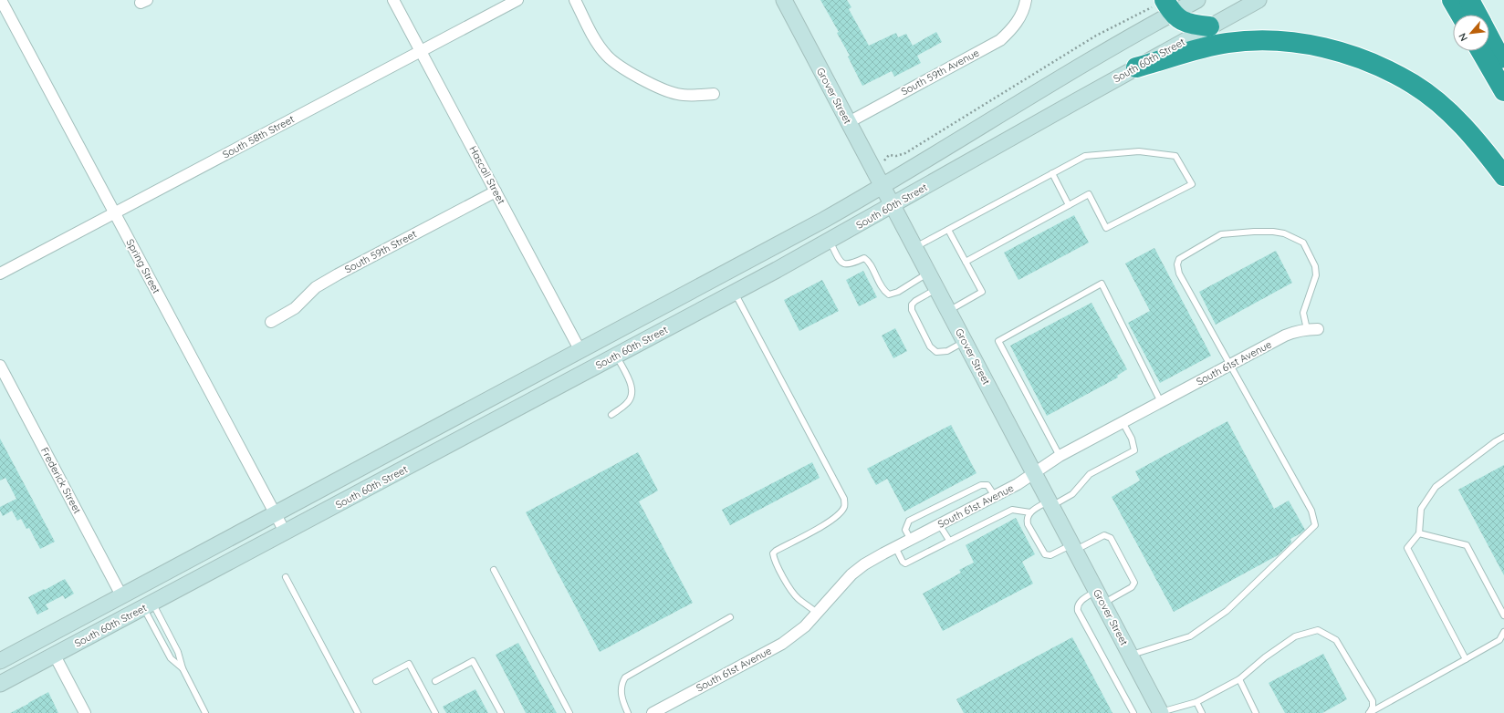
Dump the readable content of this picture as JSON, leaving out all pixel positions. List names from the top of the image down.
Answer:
{
  "streets": {
    "main road": ["South 60th Street", "Grover Street"],
    "street": [
      "South 59th Avenue",
      "South 58th Street",
      "Hascall Street",
      "South 59th Street",
      "Spring Street",
      "South 61st Avenue",
      "Frederick Street"
    ]
  },
  "crossings": [
    ["South 60th Street", "Grover Street"],
    ["South 60th Street", "Hascall Street"],
    ["South 60th Street", "Spring Street"],
    ["South 60th Street", "Frederick Street"],
    ["South 59th Avenue", "Grover Street"],
    ["Grover Street", "South 61st Avenue"],
    ["South 58th Street", "Hascall Street"],
    ["South 58th Street", "Spring Street"],
    ["Hascall Street", "South 59th Street"]
  ],
  "north": "bottom left"
}
